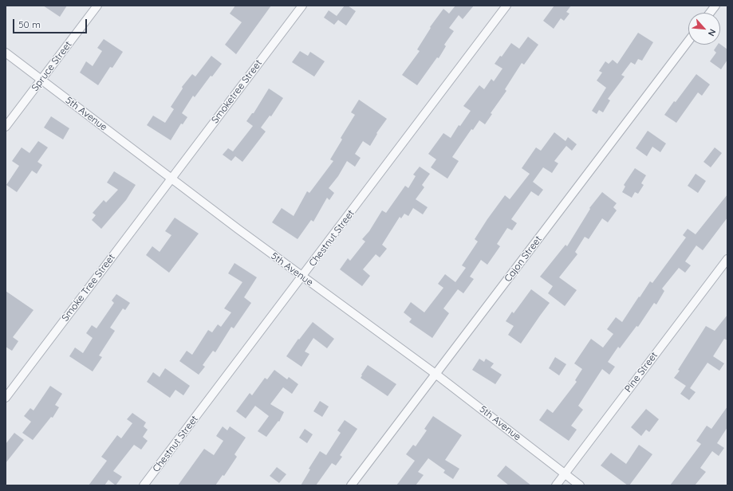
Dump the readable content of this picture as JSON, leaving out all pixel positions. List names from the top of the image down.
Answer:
{
  "streets": {
    "street": [
      "Spruce Street",
      "Smoketree Street",
      "5th Avenue",
      "Chestnut Street",
      "Cajon Street",
      "Smoke Tree Street",
      "Pine Street"
    ]
  },
  "crossings": [
    ["Spruce Street", "5th Avenue"],
    ["Smoketree Street", "5th Avenue"],
    ["Smoketree Street", "Smoke Tree Street"],
    ["5th Avenue", "Chestnut Street"],
    ["5th Avenue", "Cajon Street"],
    ["5th Avenue", "Smoke Tree Street"],
    ["5th Avenue", "Pine Street"]
  ],
  "scale_bar": "50 m",
  "north": "bottom right"
}
